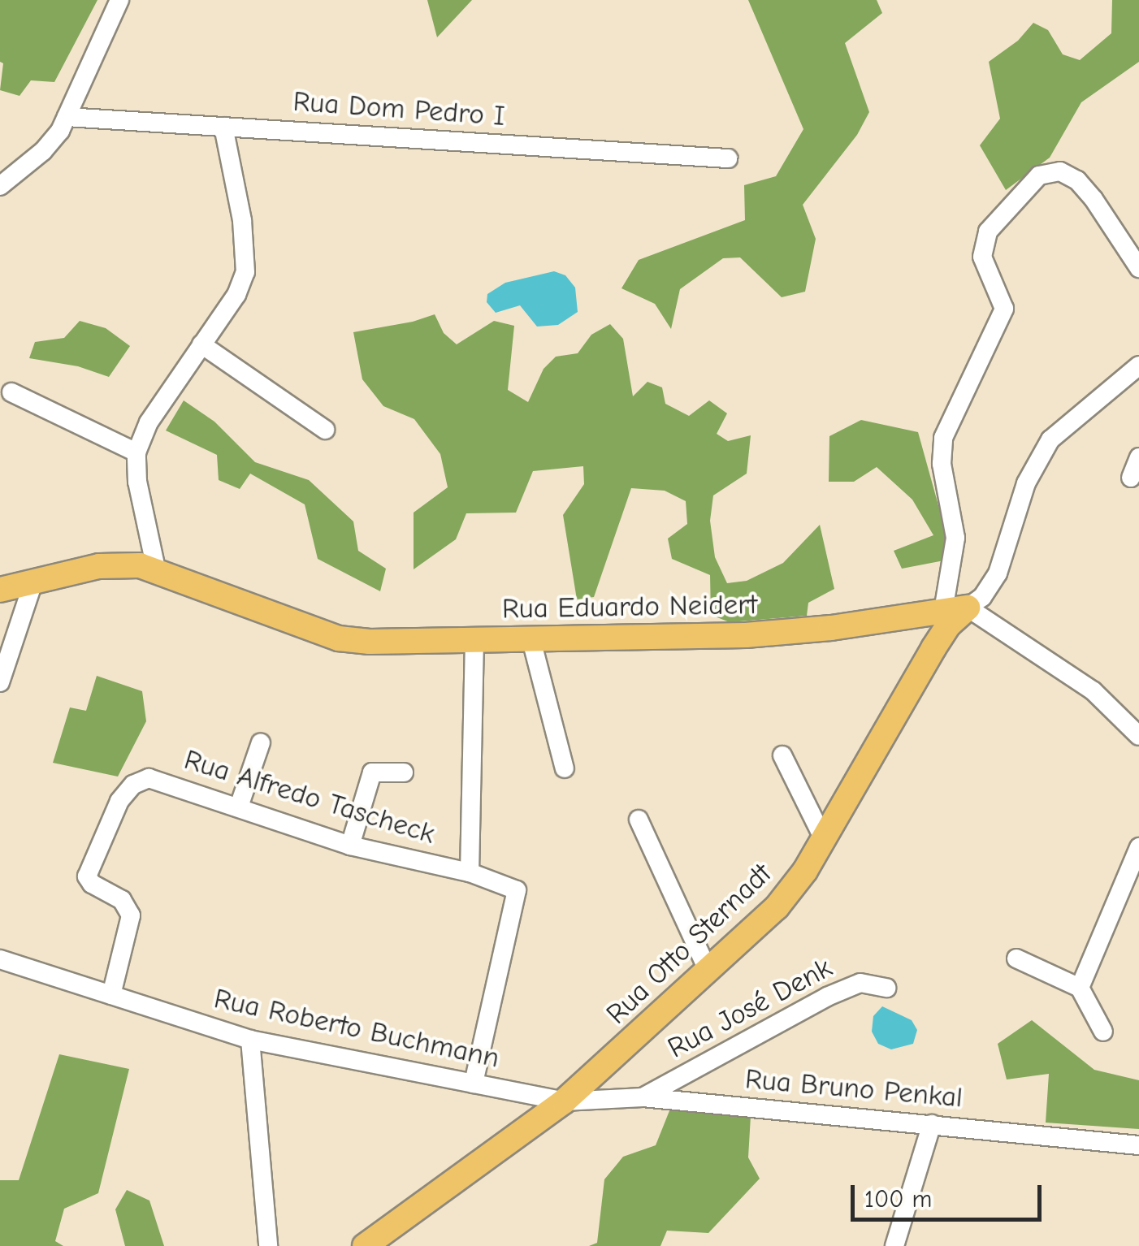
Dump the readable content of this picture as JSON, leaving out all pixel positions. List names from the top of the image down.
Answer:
{
  "streets": {
    "main road": ["Rua Eduardo Neidert", "Rua Otto Sternadt"],
    "street": [
      "Rua Dom Pedro I",
      "Rua Alfredo Tascheck",
      "Rua José Denk",
      "Rua Roberto Buchmann",
      "Rua Bruno Penkal"
    ]
  },
  "crossings": [
    ["Rua Eduardo Neidert", "Rua Otto Sternadt"],
    ["Rua Alfredo Tascheck", "Rua Roberto Buchmann"],
    ["Rua Otto Sternadt", "Rua Roberto Buchmann"],
    ["Rua Otto Sternadt", "Rua Bruno Penkal"],
    ["Rua José Denk", "Rua Bruno Penkal"],
    ["Rua Roberto Buchmann", "Rua Bruno Penkal"]
  ],
  "scale_bar": "100 m"
}
